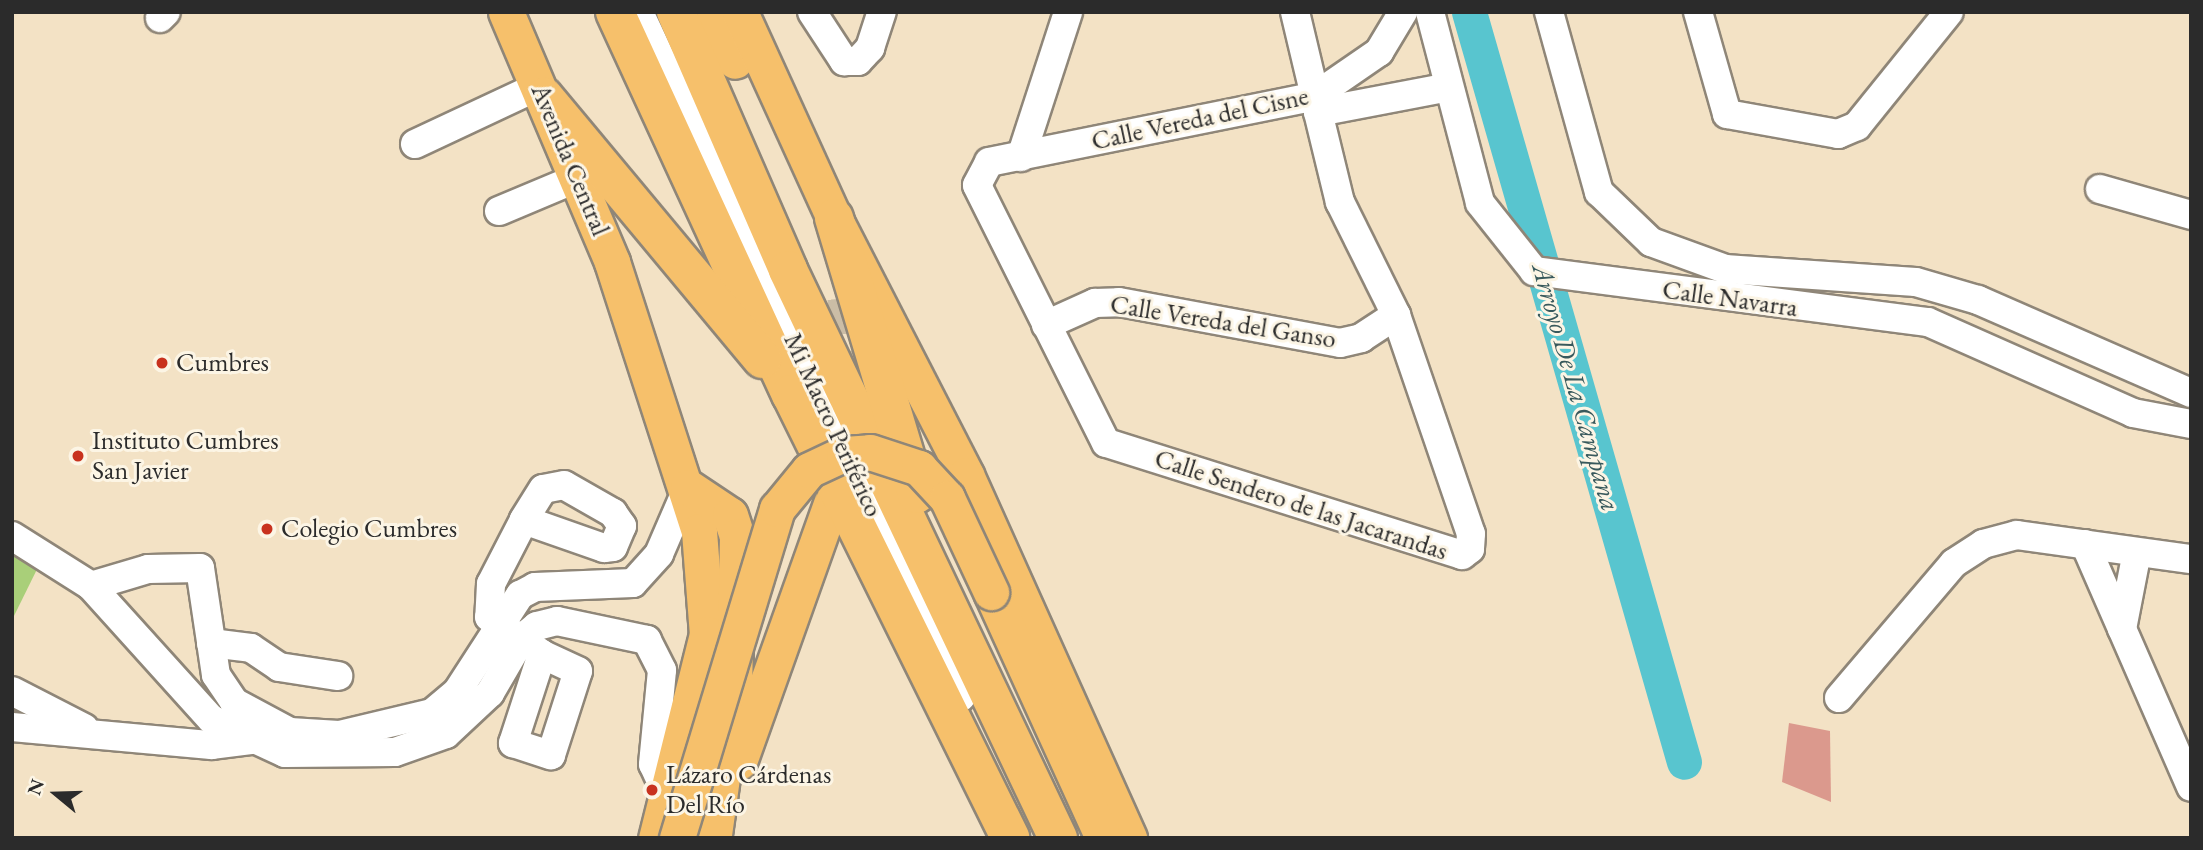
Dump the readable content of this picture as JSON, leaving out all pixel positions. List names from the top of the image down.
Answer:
{
  "streets": {
    "main road": ["Avenida Central"],
    "street": [
      "Calle Vereda del Cisne",
      "Calle Navarra",
      "Calle Vereda del Ganso",
      "Mi Macro Periférico",
      "Calle Sendero de las Jacarandas"
    ]
  },
  "crossings": [
    ["Calle Vereda del Cisne", "Calle Navarra"],
    ["Calle Vereda del Cisne", "Calle Sendero de las Jacarandas"],
    ["Calle Vereda del Ganso", "Calle Sendero de las Jacarandas"]
  ],
  "water": ["Arroyo De La Campana"],
  "places": [
    "Cumbres",
    "Instituto Cumbres San Javier",
    "Colegio Cumbres",
    "Lázaro Cárdenas Del Río"
  ],
  "north": "left"
}
